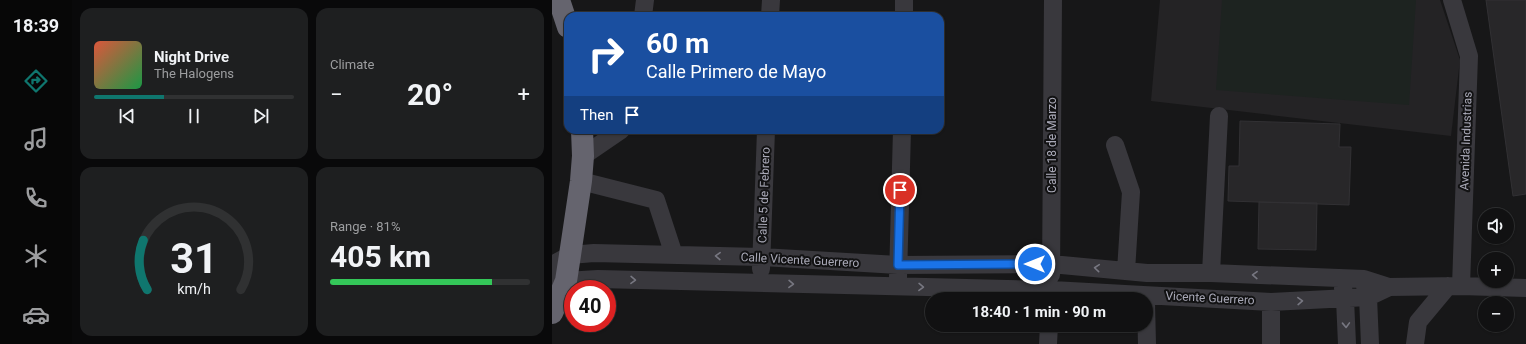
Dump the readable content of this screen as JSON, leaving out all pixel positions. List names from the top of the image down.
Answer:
{
  "streets": {
    "street": [
      "Avenida Industrias",
      "Calle 18 de Marzo",
      "Calle 5 de Febrero",
      "Calle Vicente Guerrero",
      "Vicente Guerrero"
    ]
  },
  "crossings": [
    ["Calle 18 de Marzo", "Calle Vicente Guerrero"],
    ["Calle 18 de Marzo", "Vicente Guerrero"],
    ["Calle 5 de Febrero", "Calle Vicente Guerrero"],
    ["Calle Vicente Guerrero", "Vicente Guerrero"]
  ],
  "page": {
    "tabs": "18:39",
    "tile": [
      "Climate",
      ["Range · 81%", "405 km"]
    ],
    "turn": ["60 m", "Calle Primero de Mayo"],
    "song": ["Night Drive", "The Halogens"],
    "heat": ["−", "20°", "+"],
    "then": "Then",
    "map_buttons": ["+", "−"],
    "limit": "40",
    "trip": "18:40 · 1 min · 90 m",
    "gauge": ["31", "km/h"]
  }
}
